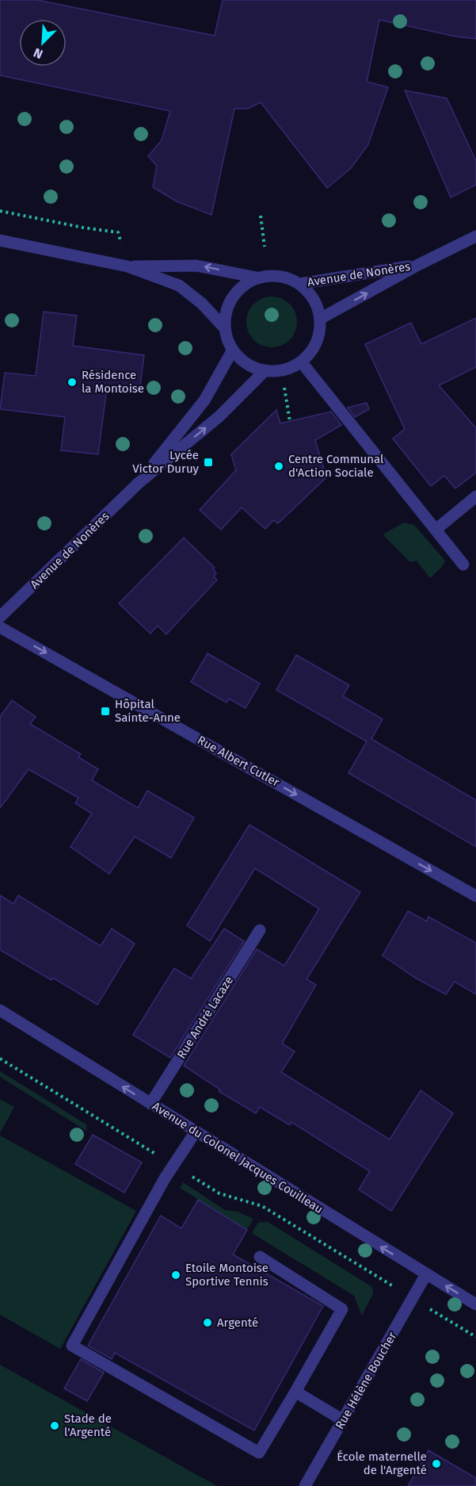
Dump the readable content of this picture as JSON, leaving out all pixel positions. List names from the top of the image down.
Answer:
{
  "streets": {
    "street": [
      "Avenue de Nonères",
      "Rue Albert Cutler",
      "Rue André Lacaze",
      "Avenue du Colonel Jacques Couilleau",
      "Rue Hélène Boucher"
    ]
  },
  "crossings": [
    ["Rue André Lacaze", "Avenue du Colonel Jacques Couilleau"],
    ["Avenue du Colonel Jacques Couilleau", "Rue Hélène Boucher"]
  ],
  "one_way": ["Rue Albert Cutler", "Avenue du Colonel Jacques Couilleau"],
  "places": {
    "other": [
      "Résidence la Montoise",
      "Centre Communal d'Action Sociale",
      "Etoile Montoise Sportive Tennis",
      "Argenté",
      "Stade de l'Argenté",
      "École maternelle de l'Argenté"
    ],
    "transit": ["Lycée Victor Duruy", "Hôpital Sainte-Anne"]
  },
  "north": "bottom left"
}
